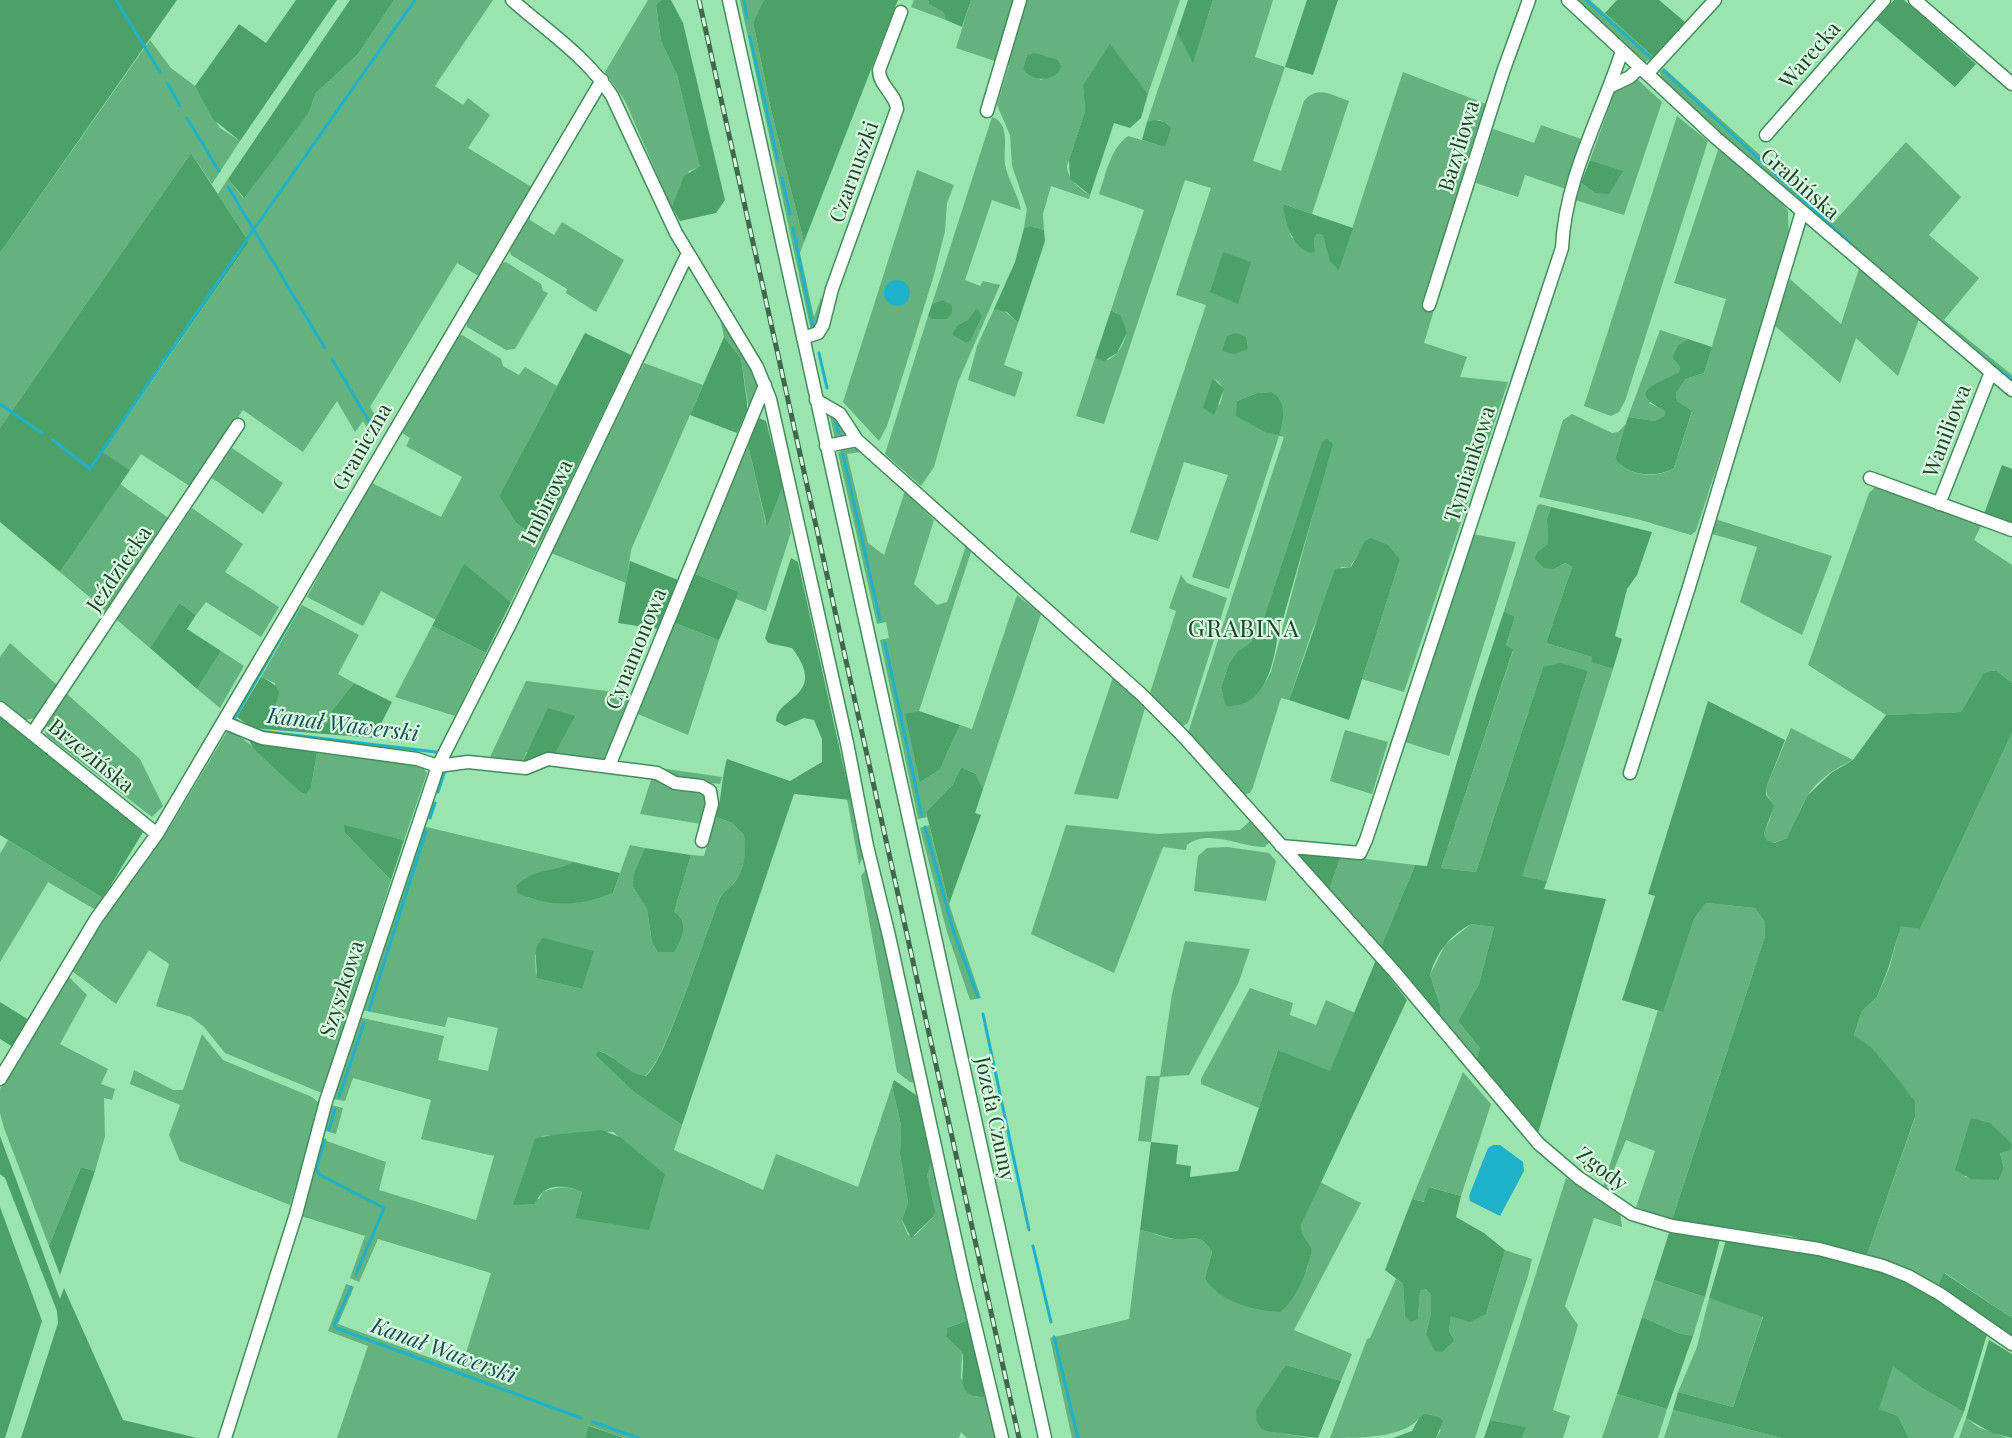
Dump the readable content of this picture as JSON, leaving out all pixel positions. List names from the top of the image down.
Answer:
{
  "streets": {
    "street": [
      "Warecka",
      "Bazyliowa",
      "Czarnuszki",
      "Grabińska",
      "Waniliowa",
      "Graniczna",
      "Tymiankowa",
      "Imbirowa",
      "Jeździecka",
      "Cynamonowa",
      "Brzezińska",
      "Szyszkowa",
      "Józefa Czumy",
      "Zgody"
    ]
  },
  "crossings": [
    ["Czarnuszki", "Józefa Czumy"],
    ["Grabińska", "Waniliowa"],
    ["Grabińska", "Tymiankowa"],
    ["Graniczna", "Brzezińska"],
    ["Tymiankowa", "Zgody"],
    ["Imbirowa", "Szyszkowa"],
    ["Jeździecka", "Brzezińska"],
    ["Józefa Czumy", "Zgody"]
  ],
  "districts": ["GRABINA"],
  "water": ["Kanał Wawerski"]
}
